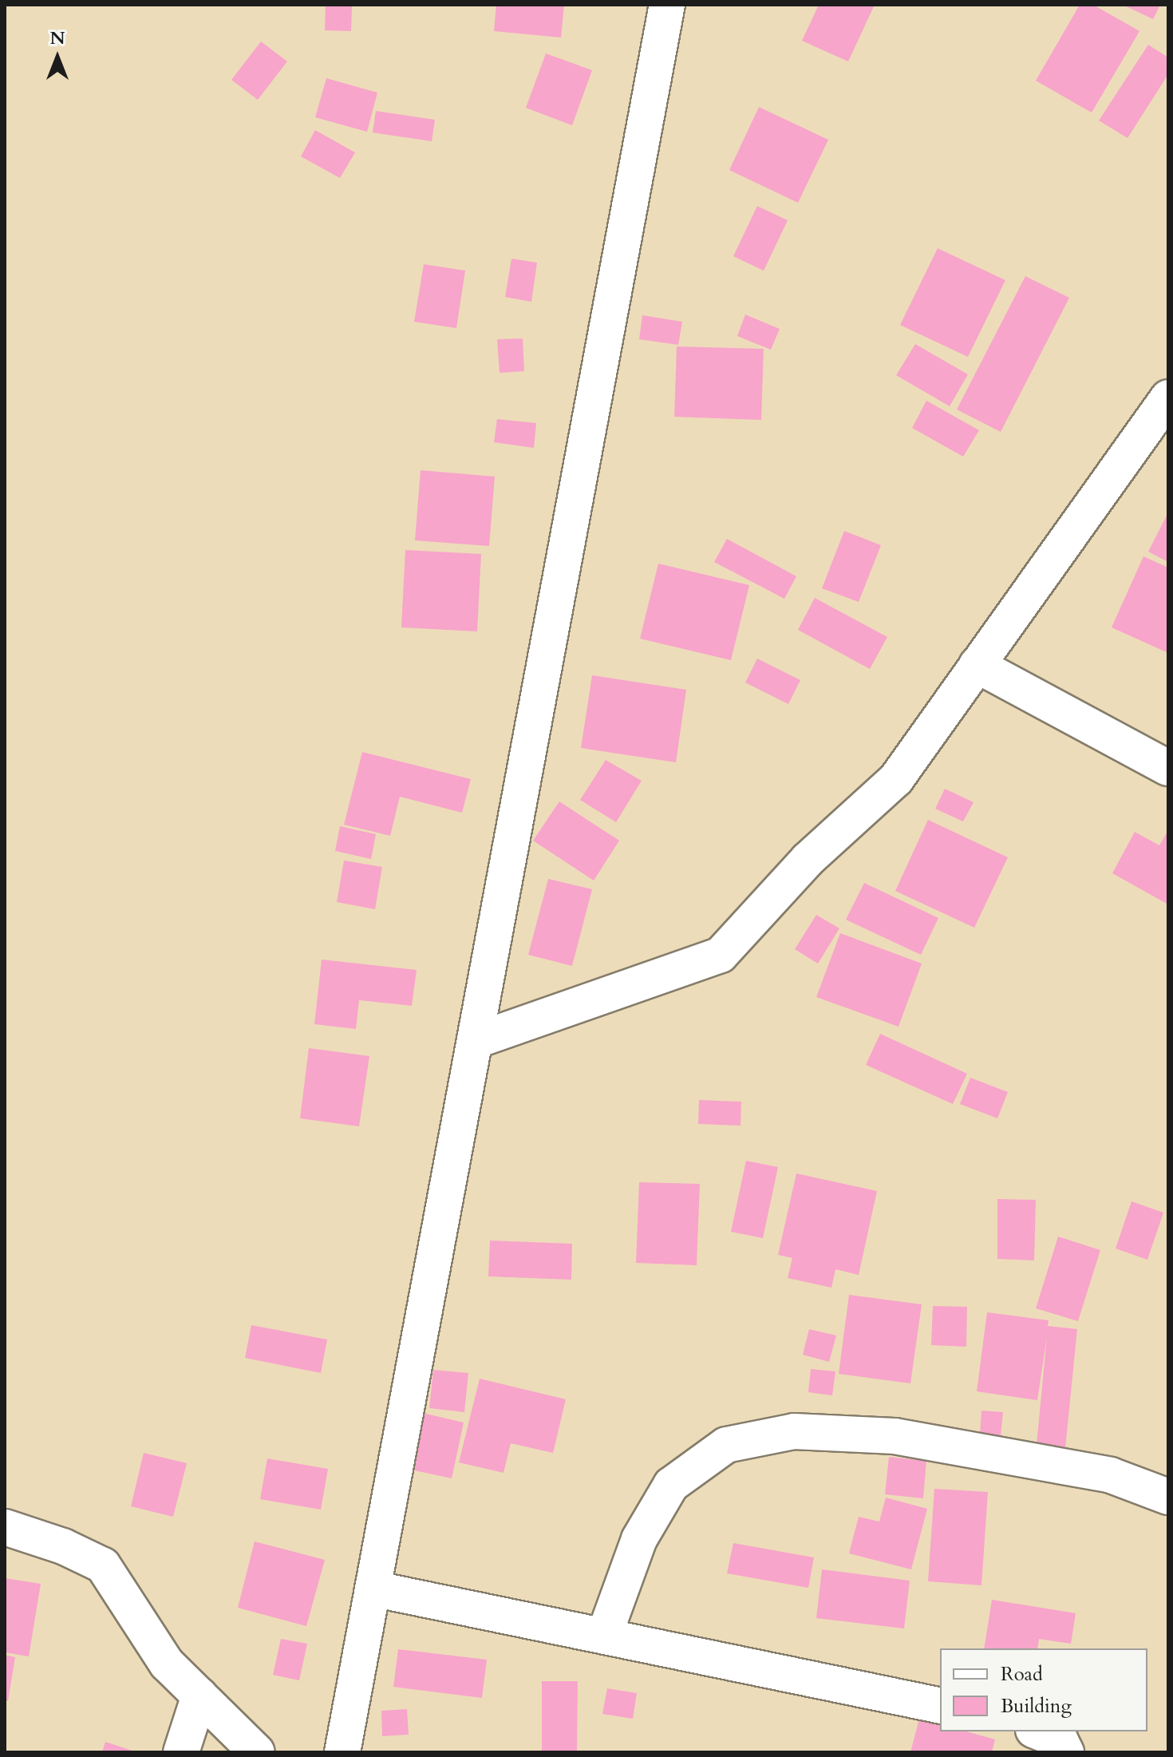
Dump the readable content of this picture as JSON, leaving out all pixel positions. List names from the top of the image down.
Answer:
{
  "legend": ["Road", "Building"],
  "north": "top"
}
